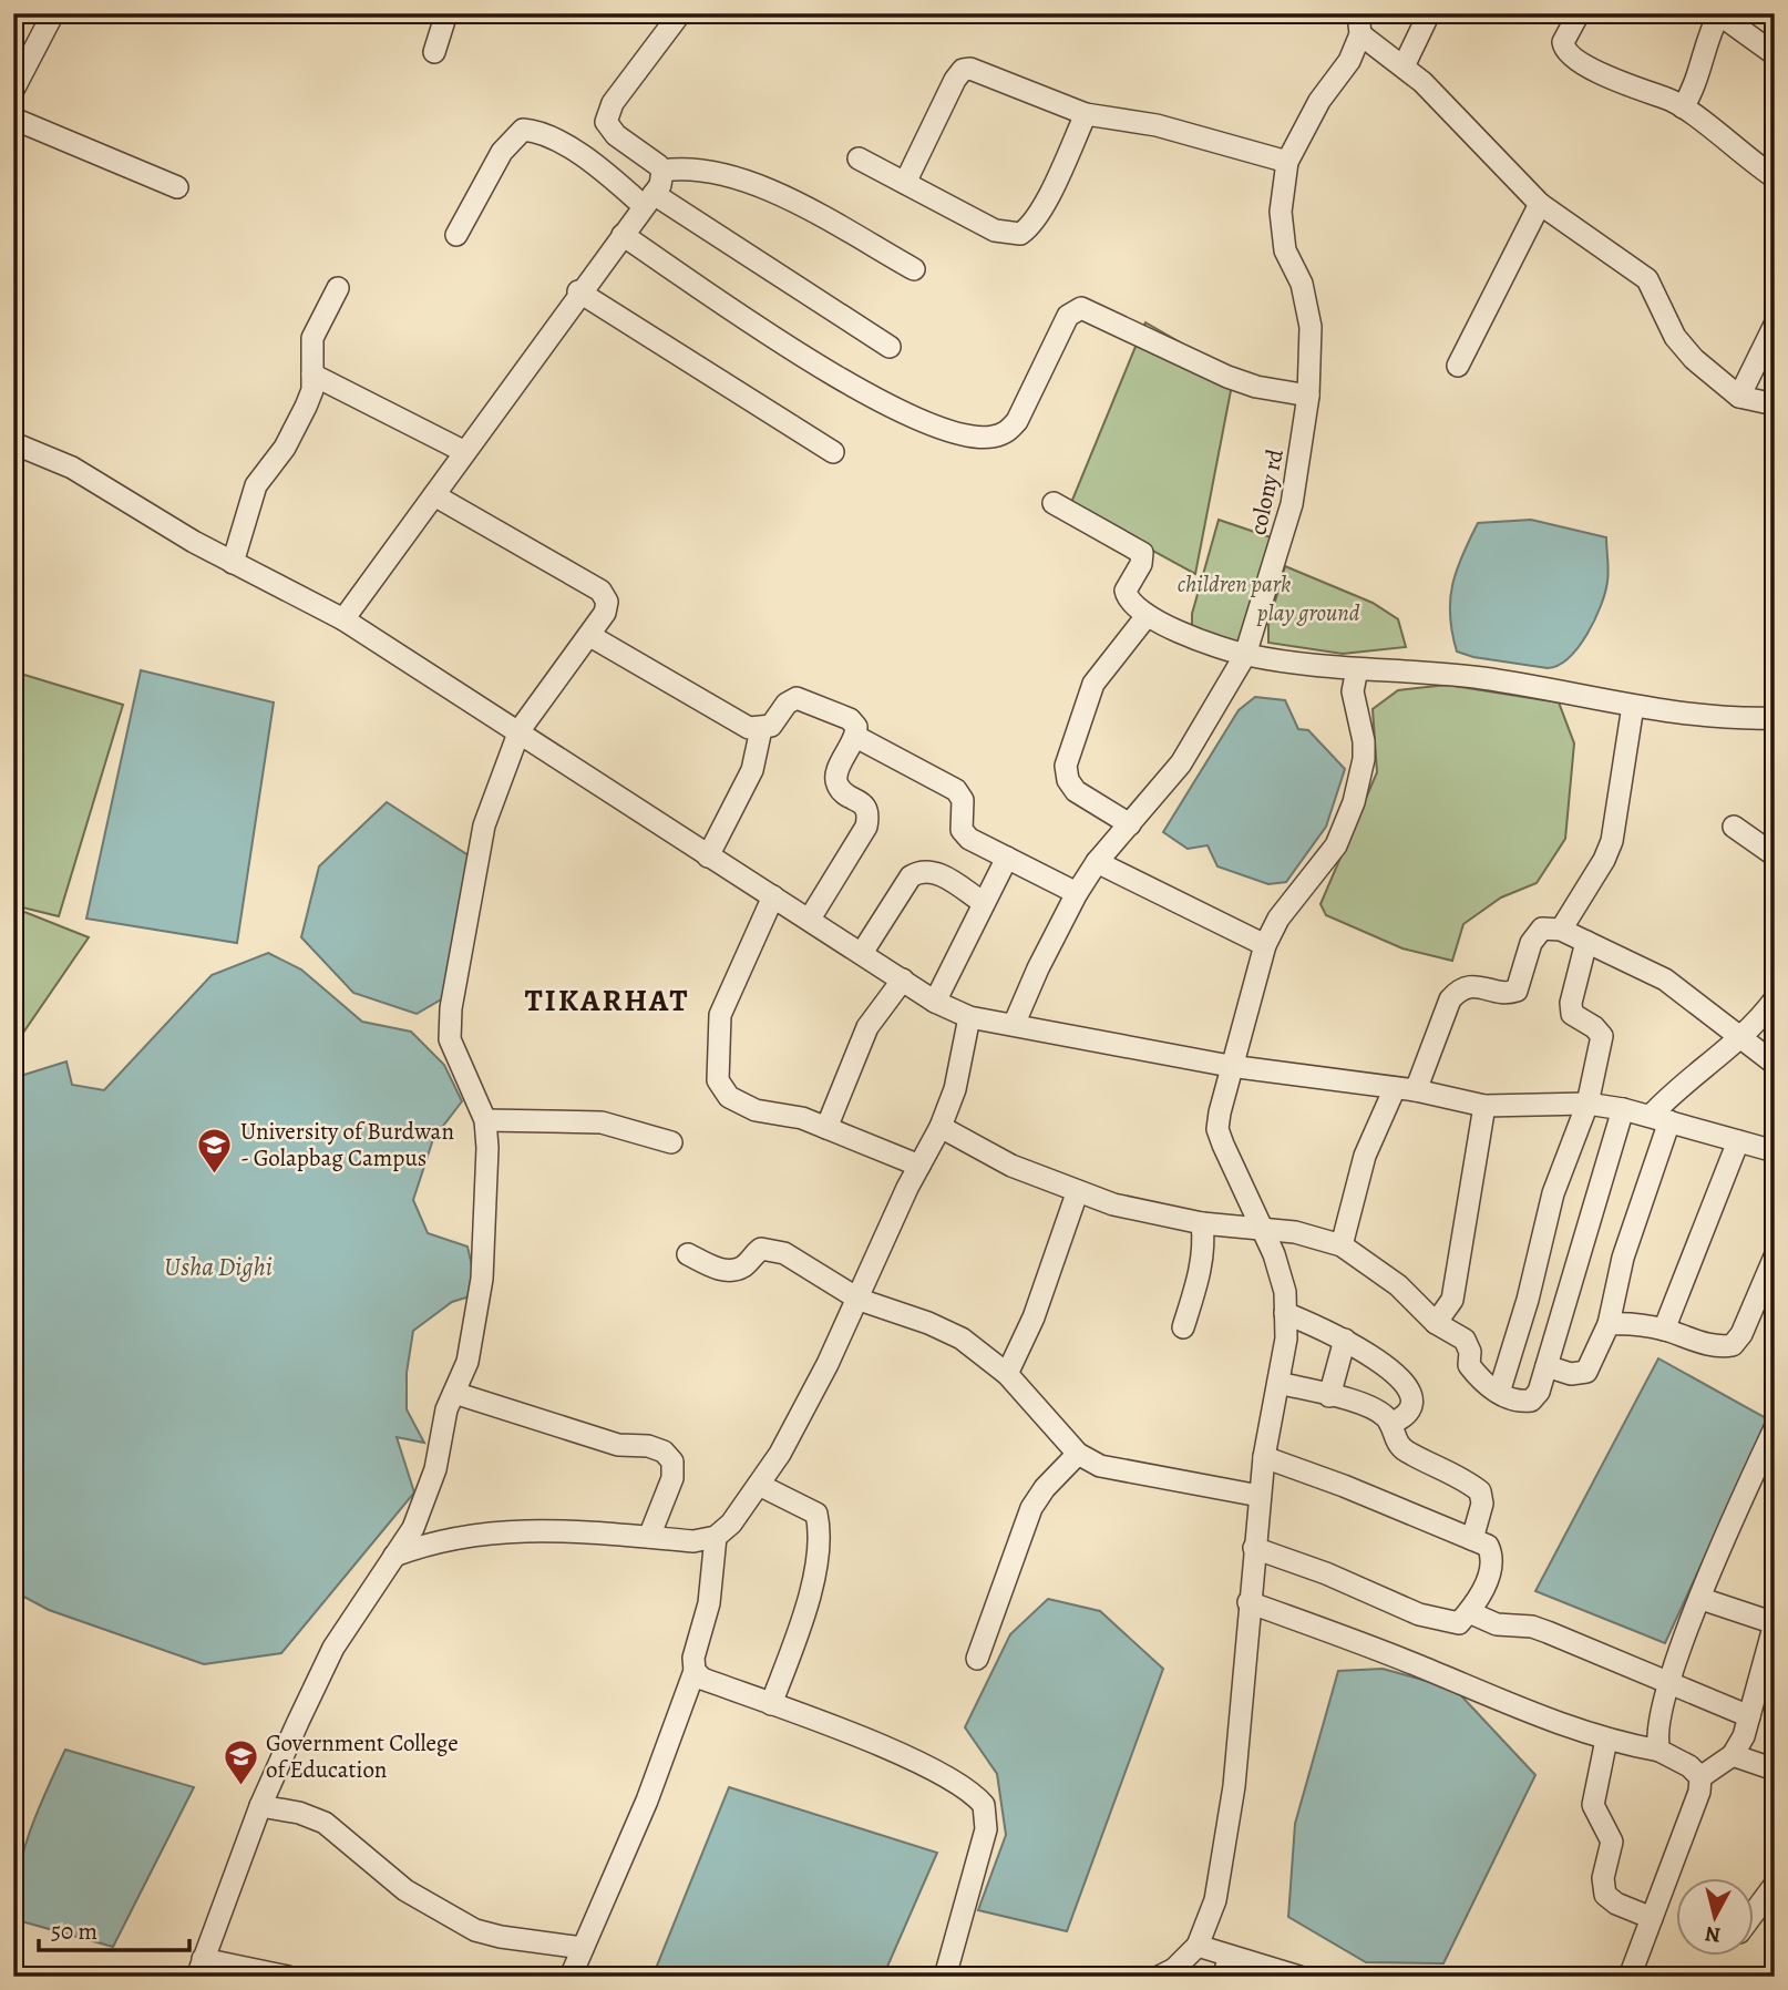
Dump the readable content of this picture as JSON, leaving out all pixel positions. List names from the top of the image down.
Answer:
{
  "streets": {
    "street": ["colony rd"]
  },
  "districts": ["TIKARHAT"],
  "water": ["Usha Dighi"],
  "parks": ["children park", "play ground"],
  "places": {
    "school or university": ["University of Burdwan - Golapbag Campus", "Government College of Education"]
  },
  "scale_bar": "50 m",
  "north": "bottom"
}
